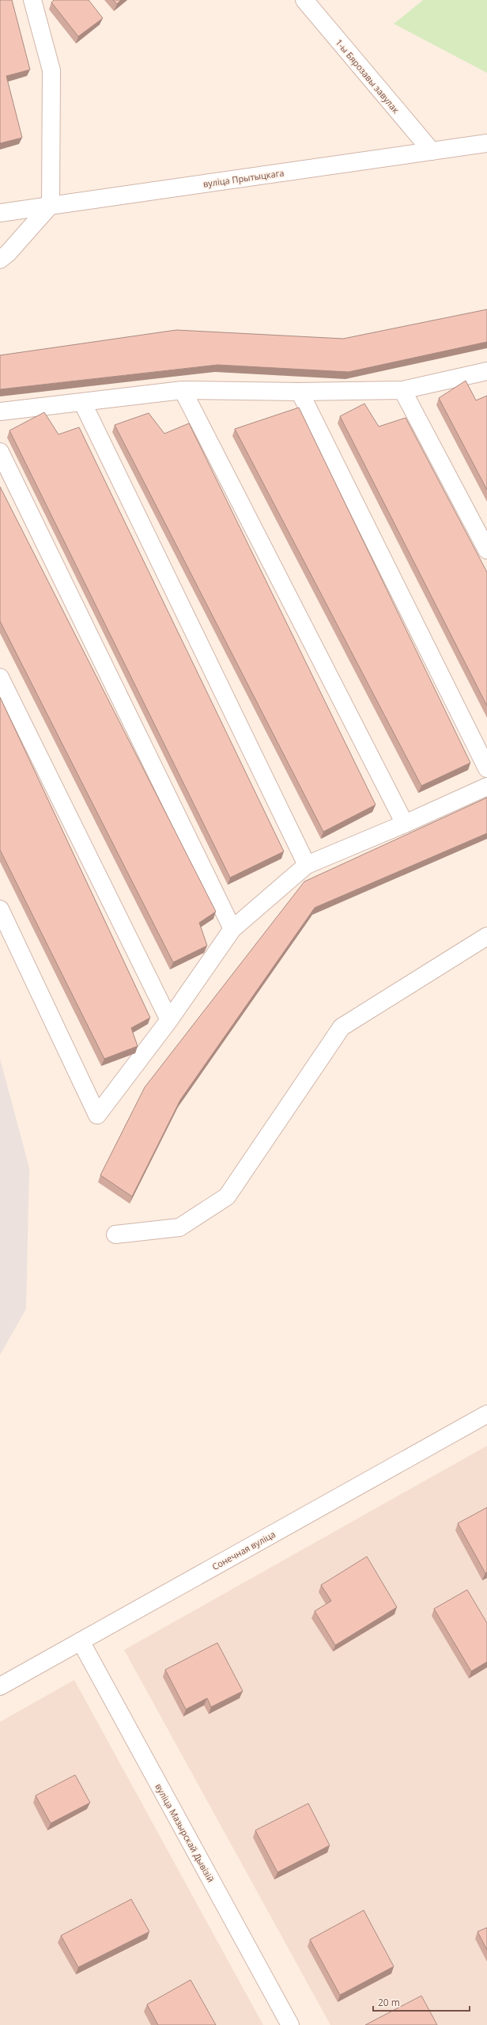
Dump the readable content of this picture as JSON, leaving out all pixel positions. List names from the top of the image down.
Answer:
{
  "streets": {
    "street": [
      "1-ы Бярозавы завулак",
      "вуліца Прытыцкага",
      "Сонечная вуліца",
      "вуліца Мазырскай Дывізій"
    ]
  },
  "crossings": [
    ["1-ы Бярозавы завулак", "вуліца Прытыцкага"],
    ["Сонечная вуліца", "вуліца Мазырскай Дывізій"]
  ],
  "scale_bar": "20 m"
}
